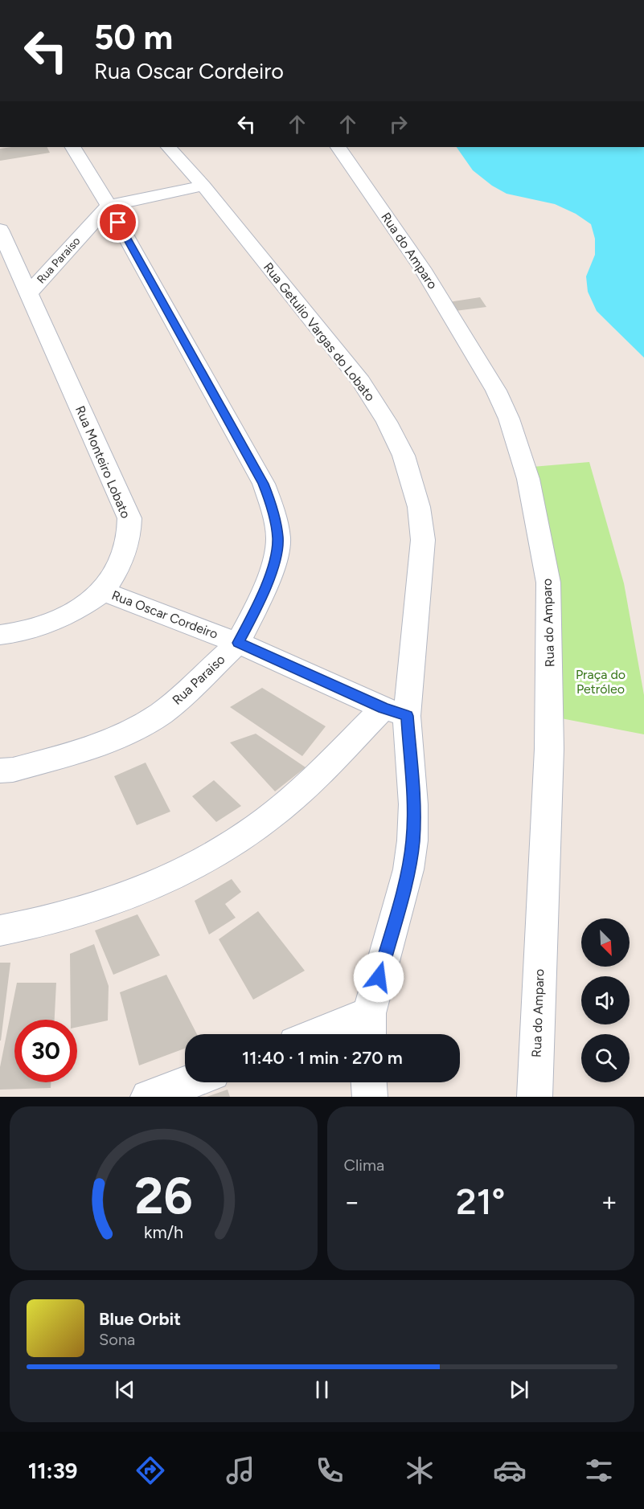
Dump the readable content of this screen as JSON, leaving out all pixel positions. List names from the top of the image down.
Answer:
{
  "streets": {
    "street": [
      "Rua do Amparo",
      "Rua Paraiso",
      "Rua Getulio Vargas do Lobato",
      "Rua Monteiro Lobato",
      "Rua Oscar Cordeiro"
    ]
  },
  "crossings": [
    ["Rua Paraiso", "Rua Monteiro Lobato"],
    ["Rua Paraiso", "Rua Oscar Cordeiro"],
    ["Rua Getulio Vargas do Lobato", "Rua Oscar Cordeiro"],
    ["Rua Monteiro Lobato", "Rua Oscar Cordeiro"]
  ],
  "parks": ["Praça do Petróleo"],
  "north": "bottom right",
  "page": {
    "turn": ["50 m", "Rua Oscar Cordeiro"],
    "limit": "30",
    "trip": "11:40 · 1 min · 270 m",
    "tile": "Clima",
    "heat": ["−", "21°", "+"],
    "song": ["Blue Orbit", "Sona"],
    "tabs": "11:39",
    "gauge": ["26", "km/h"]
  }
}
